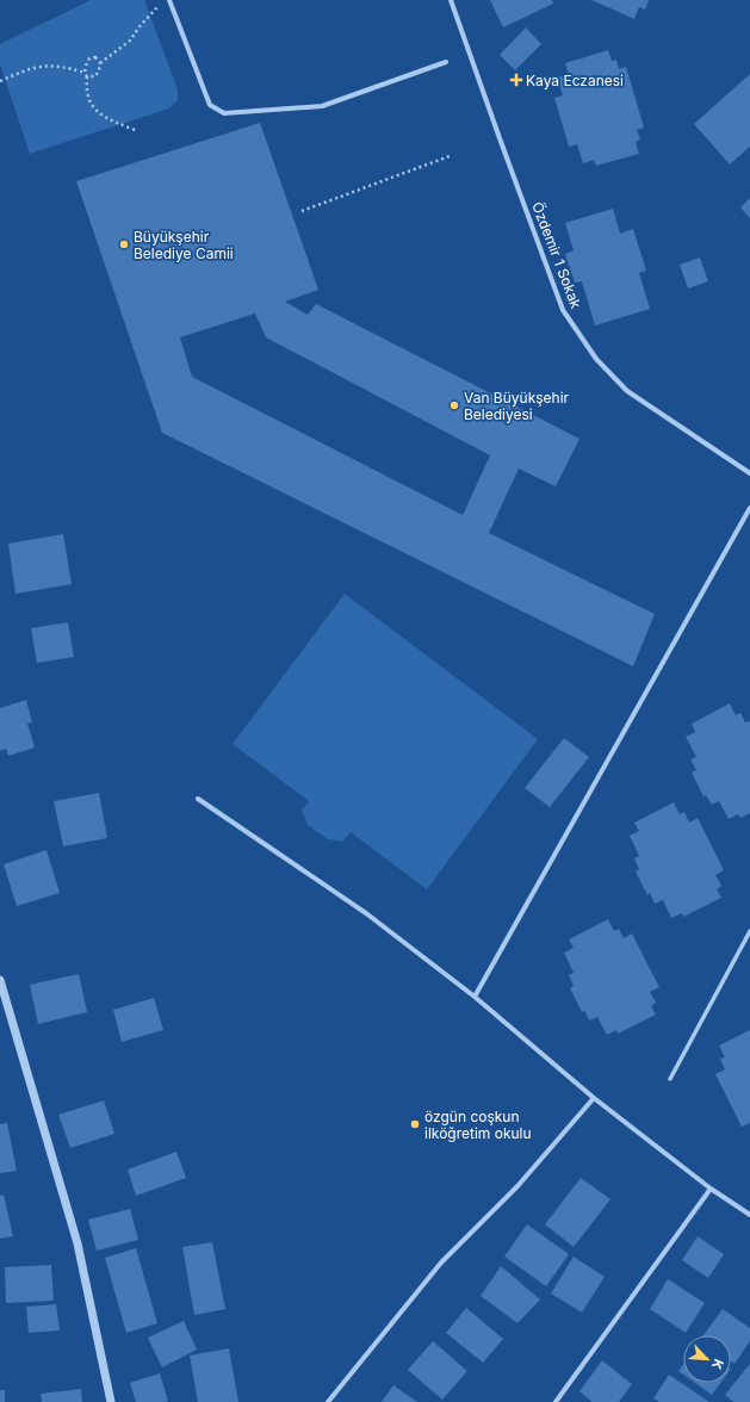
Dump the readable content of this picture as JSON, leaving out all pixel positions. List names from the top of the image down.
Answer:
{
  "streets": {
    "street": ["Özdemir 1 Sokak"]
  },
  "places": {
    "health": ["Kaya Eczanesi"],
    "other": ["Büyükşehir Belediye Camii", "Van Büyükşehir Belediyesi", "özgün coşkun ilköğretim okulu"]
  },
  "north": "bottom right"
}
